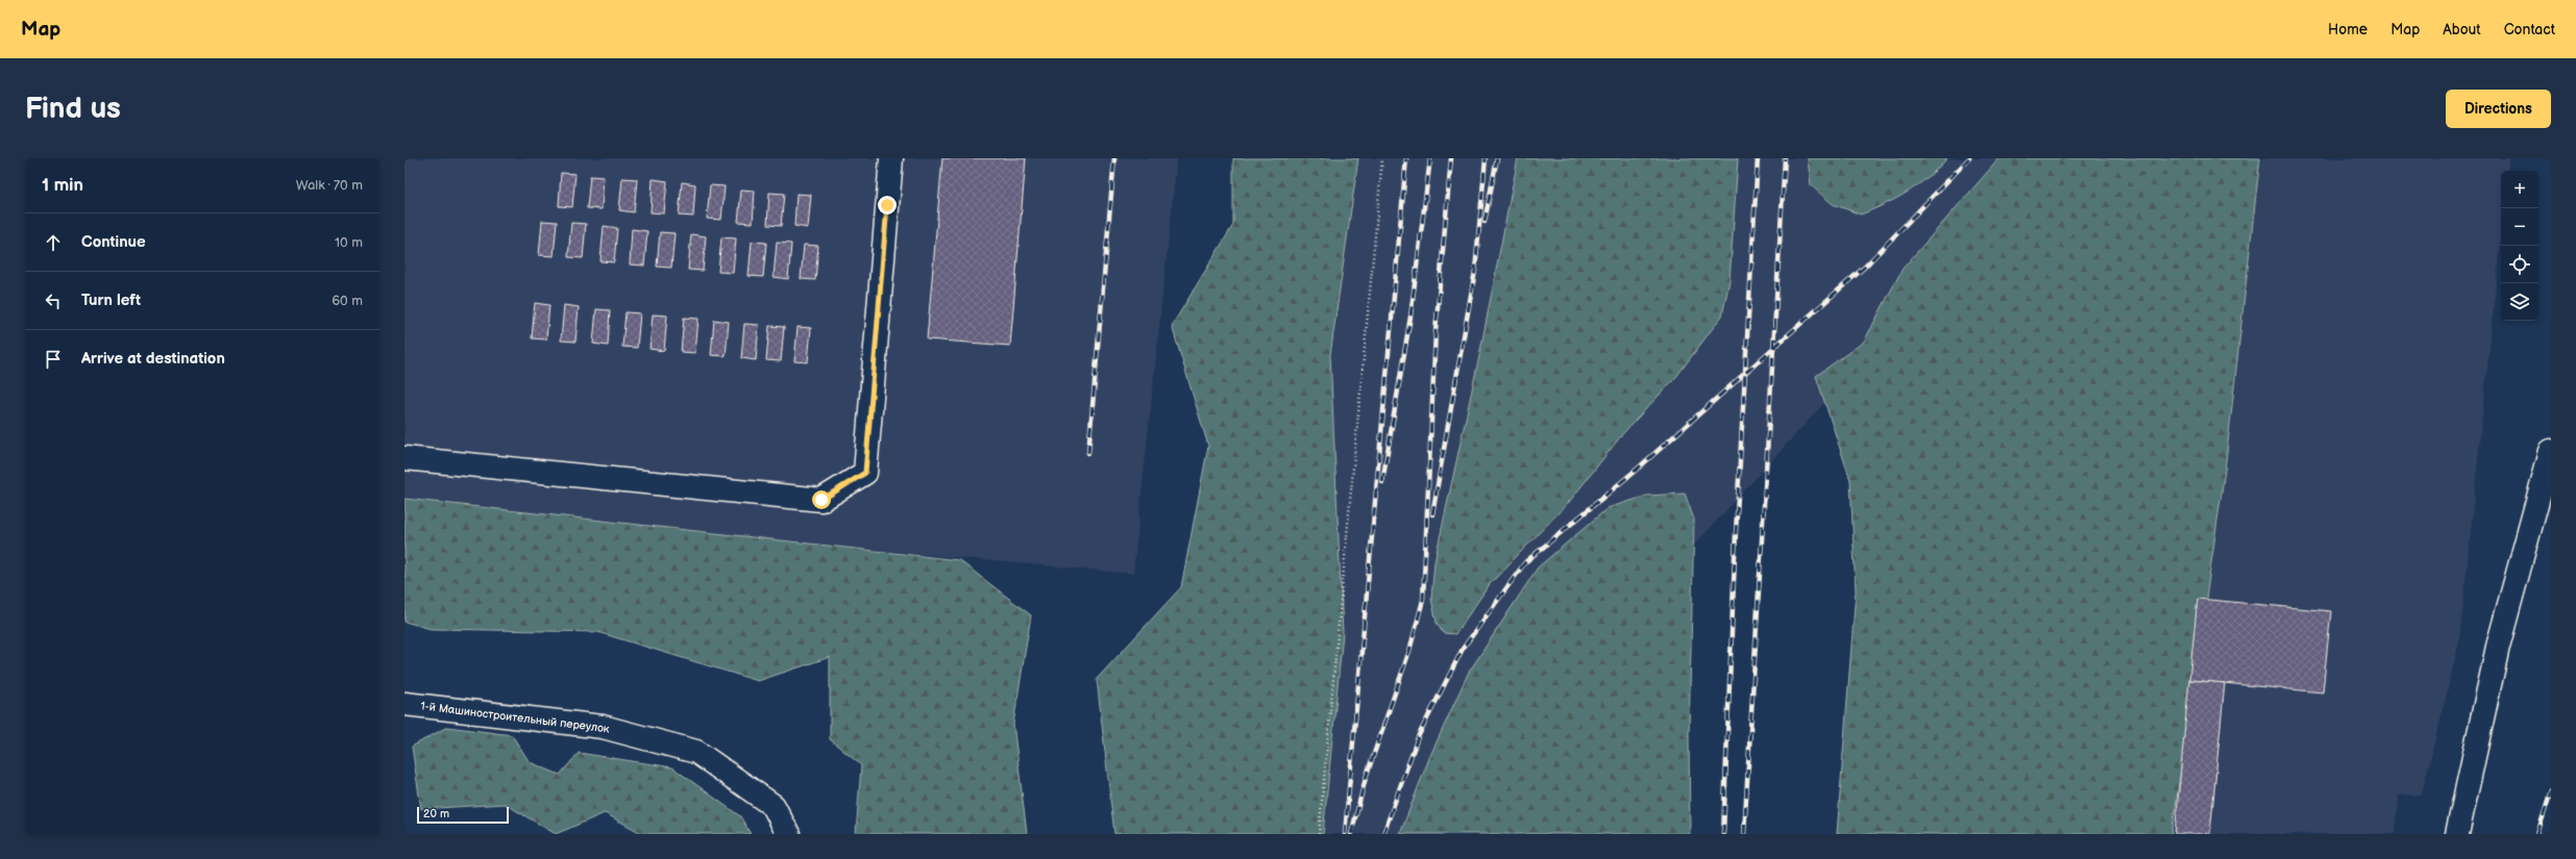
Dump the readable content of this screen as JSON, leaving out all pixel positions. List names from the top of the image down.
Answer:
{
  "streets": {
    "lane": ["1-й Машиностроительный переулок"]
  },
  "scale_bar": "20 m",
  "page": {
    "header": "Map",
    "nav": [
      "Home",
      "Map",
      "About",
      "Contact"
    ],
    "buttons": "Directions",
    "title": "Find us",
    "heading": ["1 min", "Walk · 70 m"],
    "map_buttons": ["+", "−"],
    "list": [
      ["Continue", "10 m"],
      ["Turn left", "60 m"],
      "Arrive at destination"
    ],
    "scale": "20 m"
  }
}
